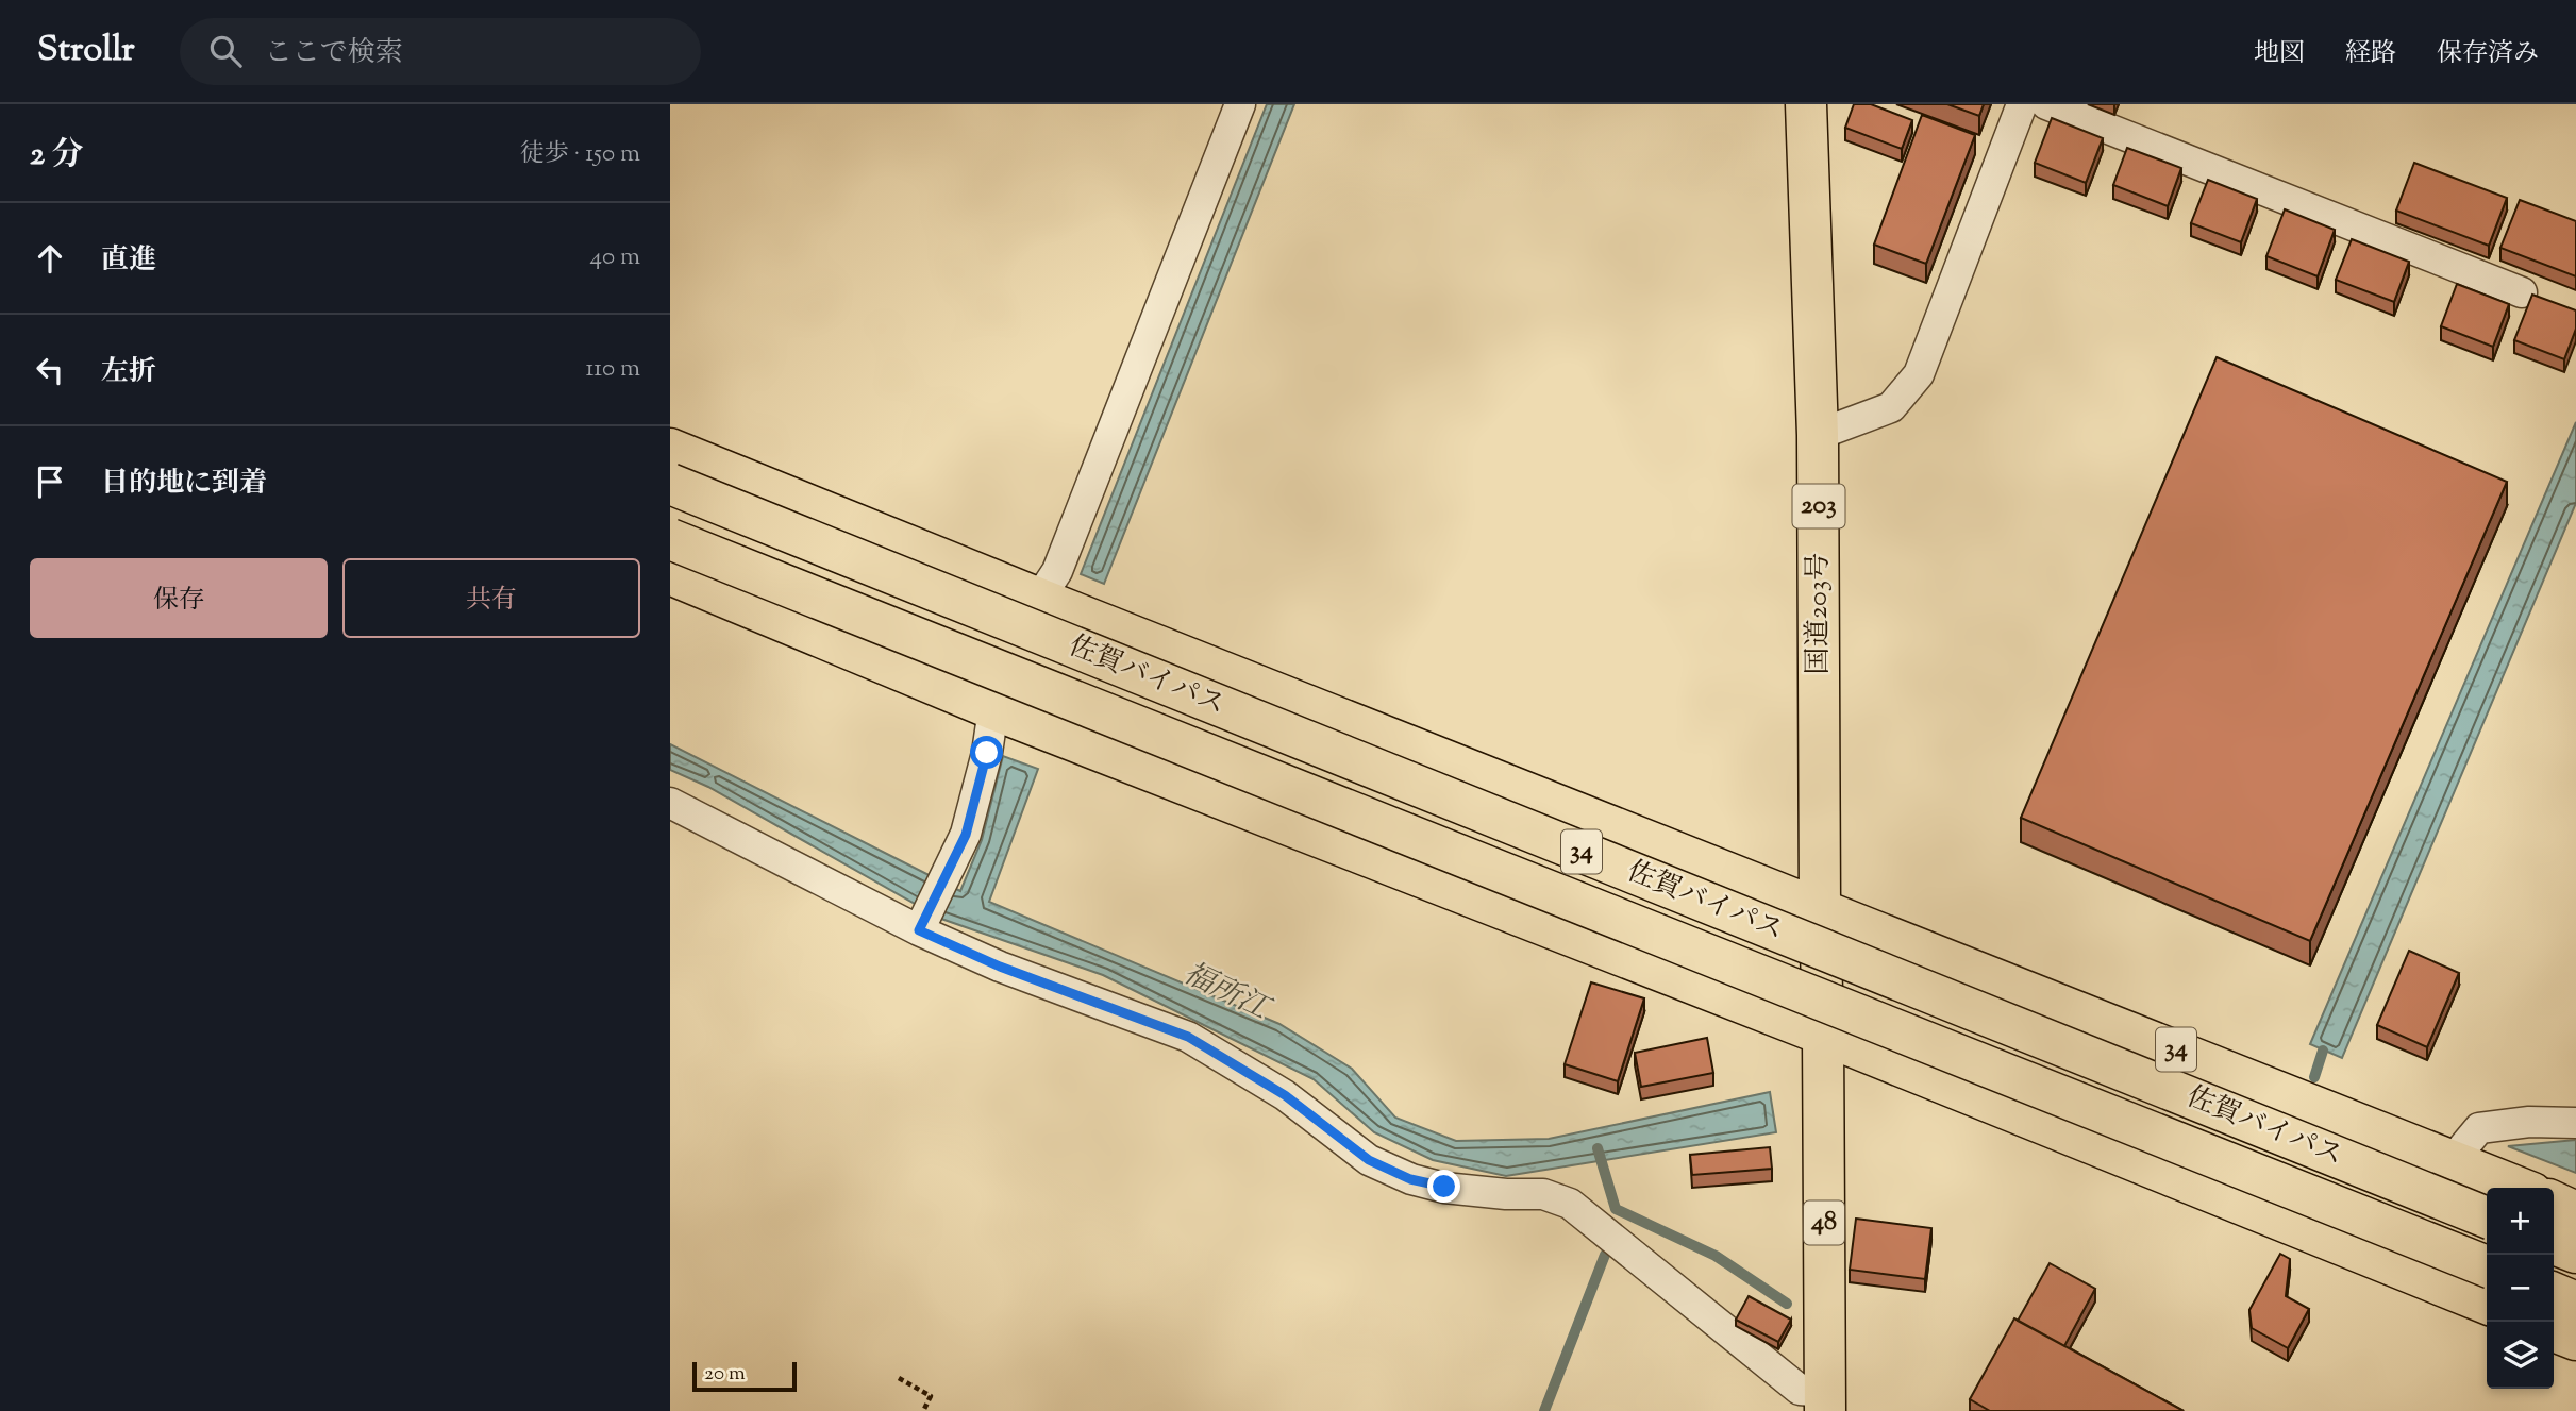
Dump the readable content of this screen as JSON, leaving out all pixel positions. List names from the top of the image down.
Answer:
{
  "streets": {
    "main road": [
      "203",
      "国道203号",
      "佐賀バイパス",
      "34",
      "48"
    ]
  },
  "crossings": [
    ["国道203号", "34"],
    ["国道203号", "48"]
  ],
  "water": ["福所江"],
  "scale_bar": "20 m",
  "page": {
    "header": "Strollr",
    "search": "ここで検索",
    "nav": ["地図", "経路", "保存済み"],
    "heading": ["2 分", "徒歩 · 150 m"],
    "list": [
      ["直進", "40 m"],
      ["左折", "110 m"],
      "目的地に到着"
    ],
    "buttons": ["保存", "共有"],
    "map_buttons": ["+", "−"],
    "scale": "20 m"
  }
}
